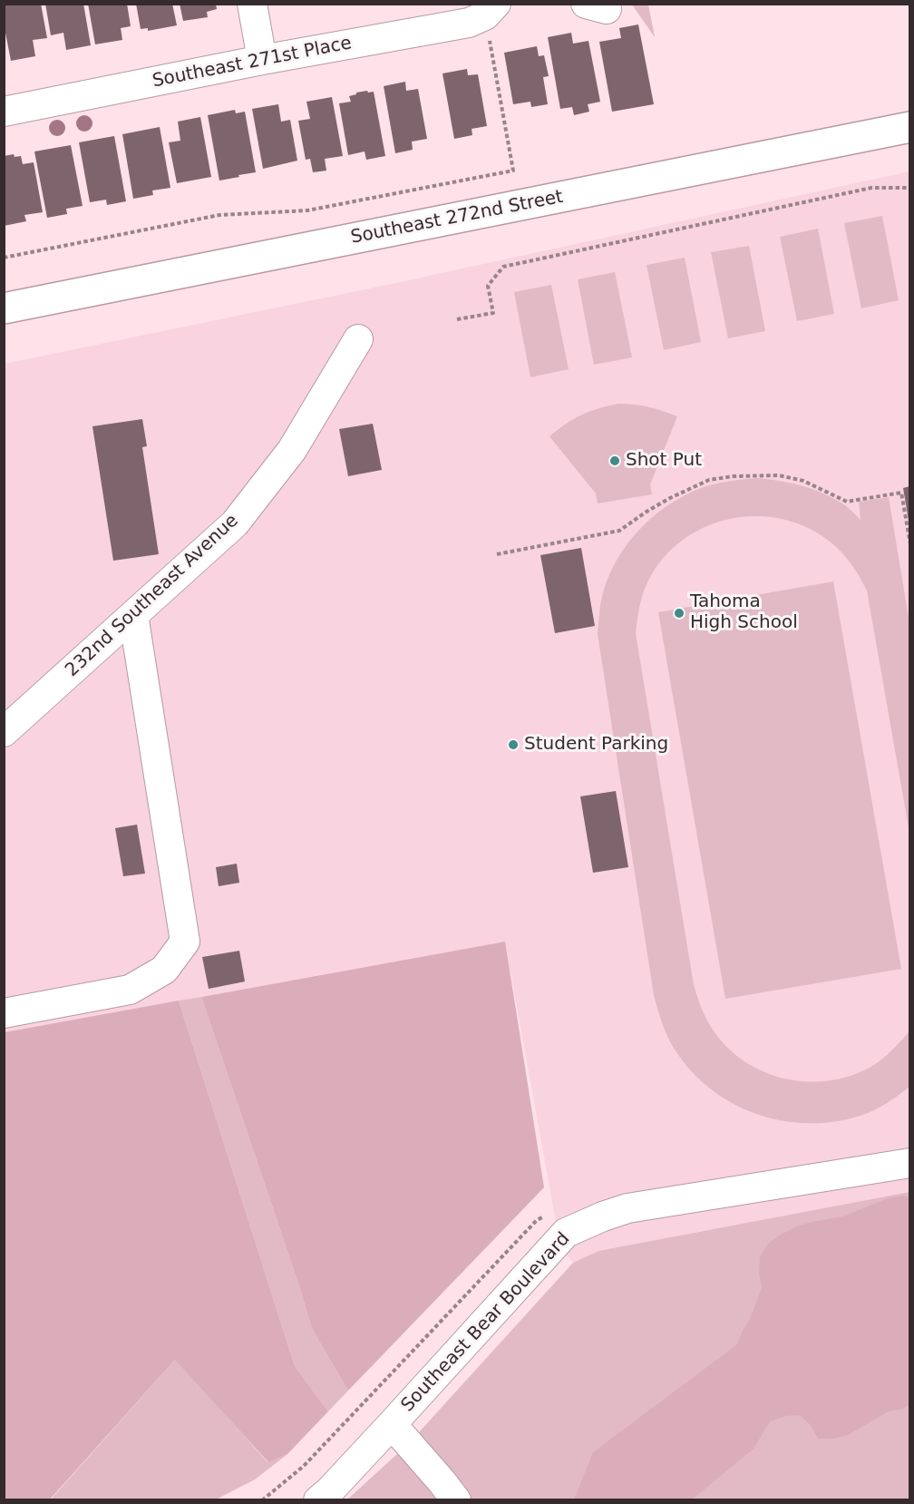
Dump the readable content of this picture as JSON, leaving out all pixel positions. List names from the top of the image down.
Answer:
{
  "streets": {
    "main road": ["Southeast 272nd Street"],
    "street": ["Southeast 271st Place", "232nd Southeast Avenue", "Southeast Bear Boulevard"]
  },
  "places": ["Shot Put", "Tahoma High School", "Student Parking"]
}
